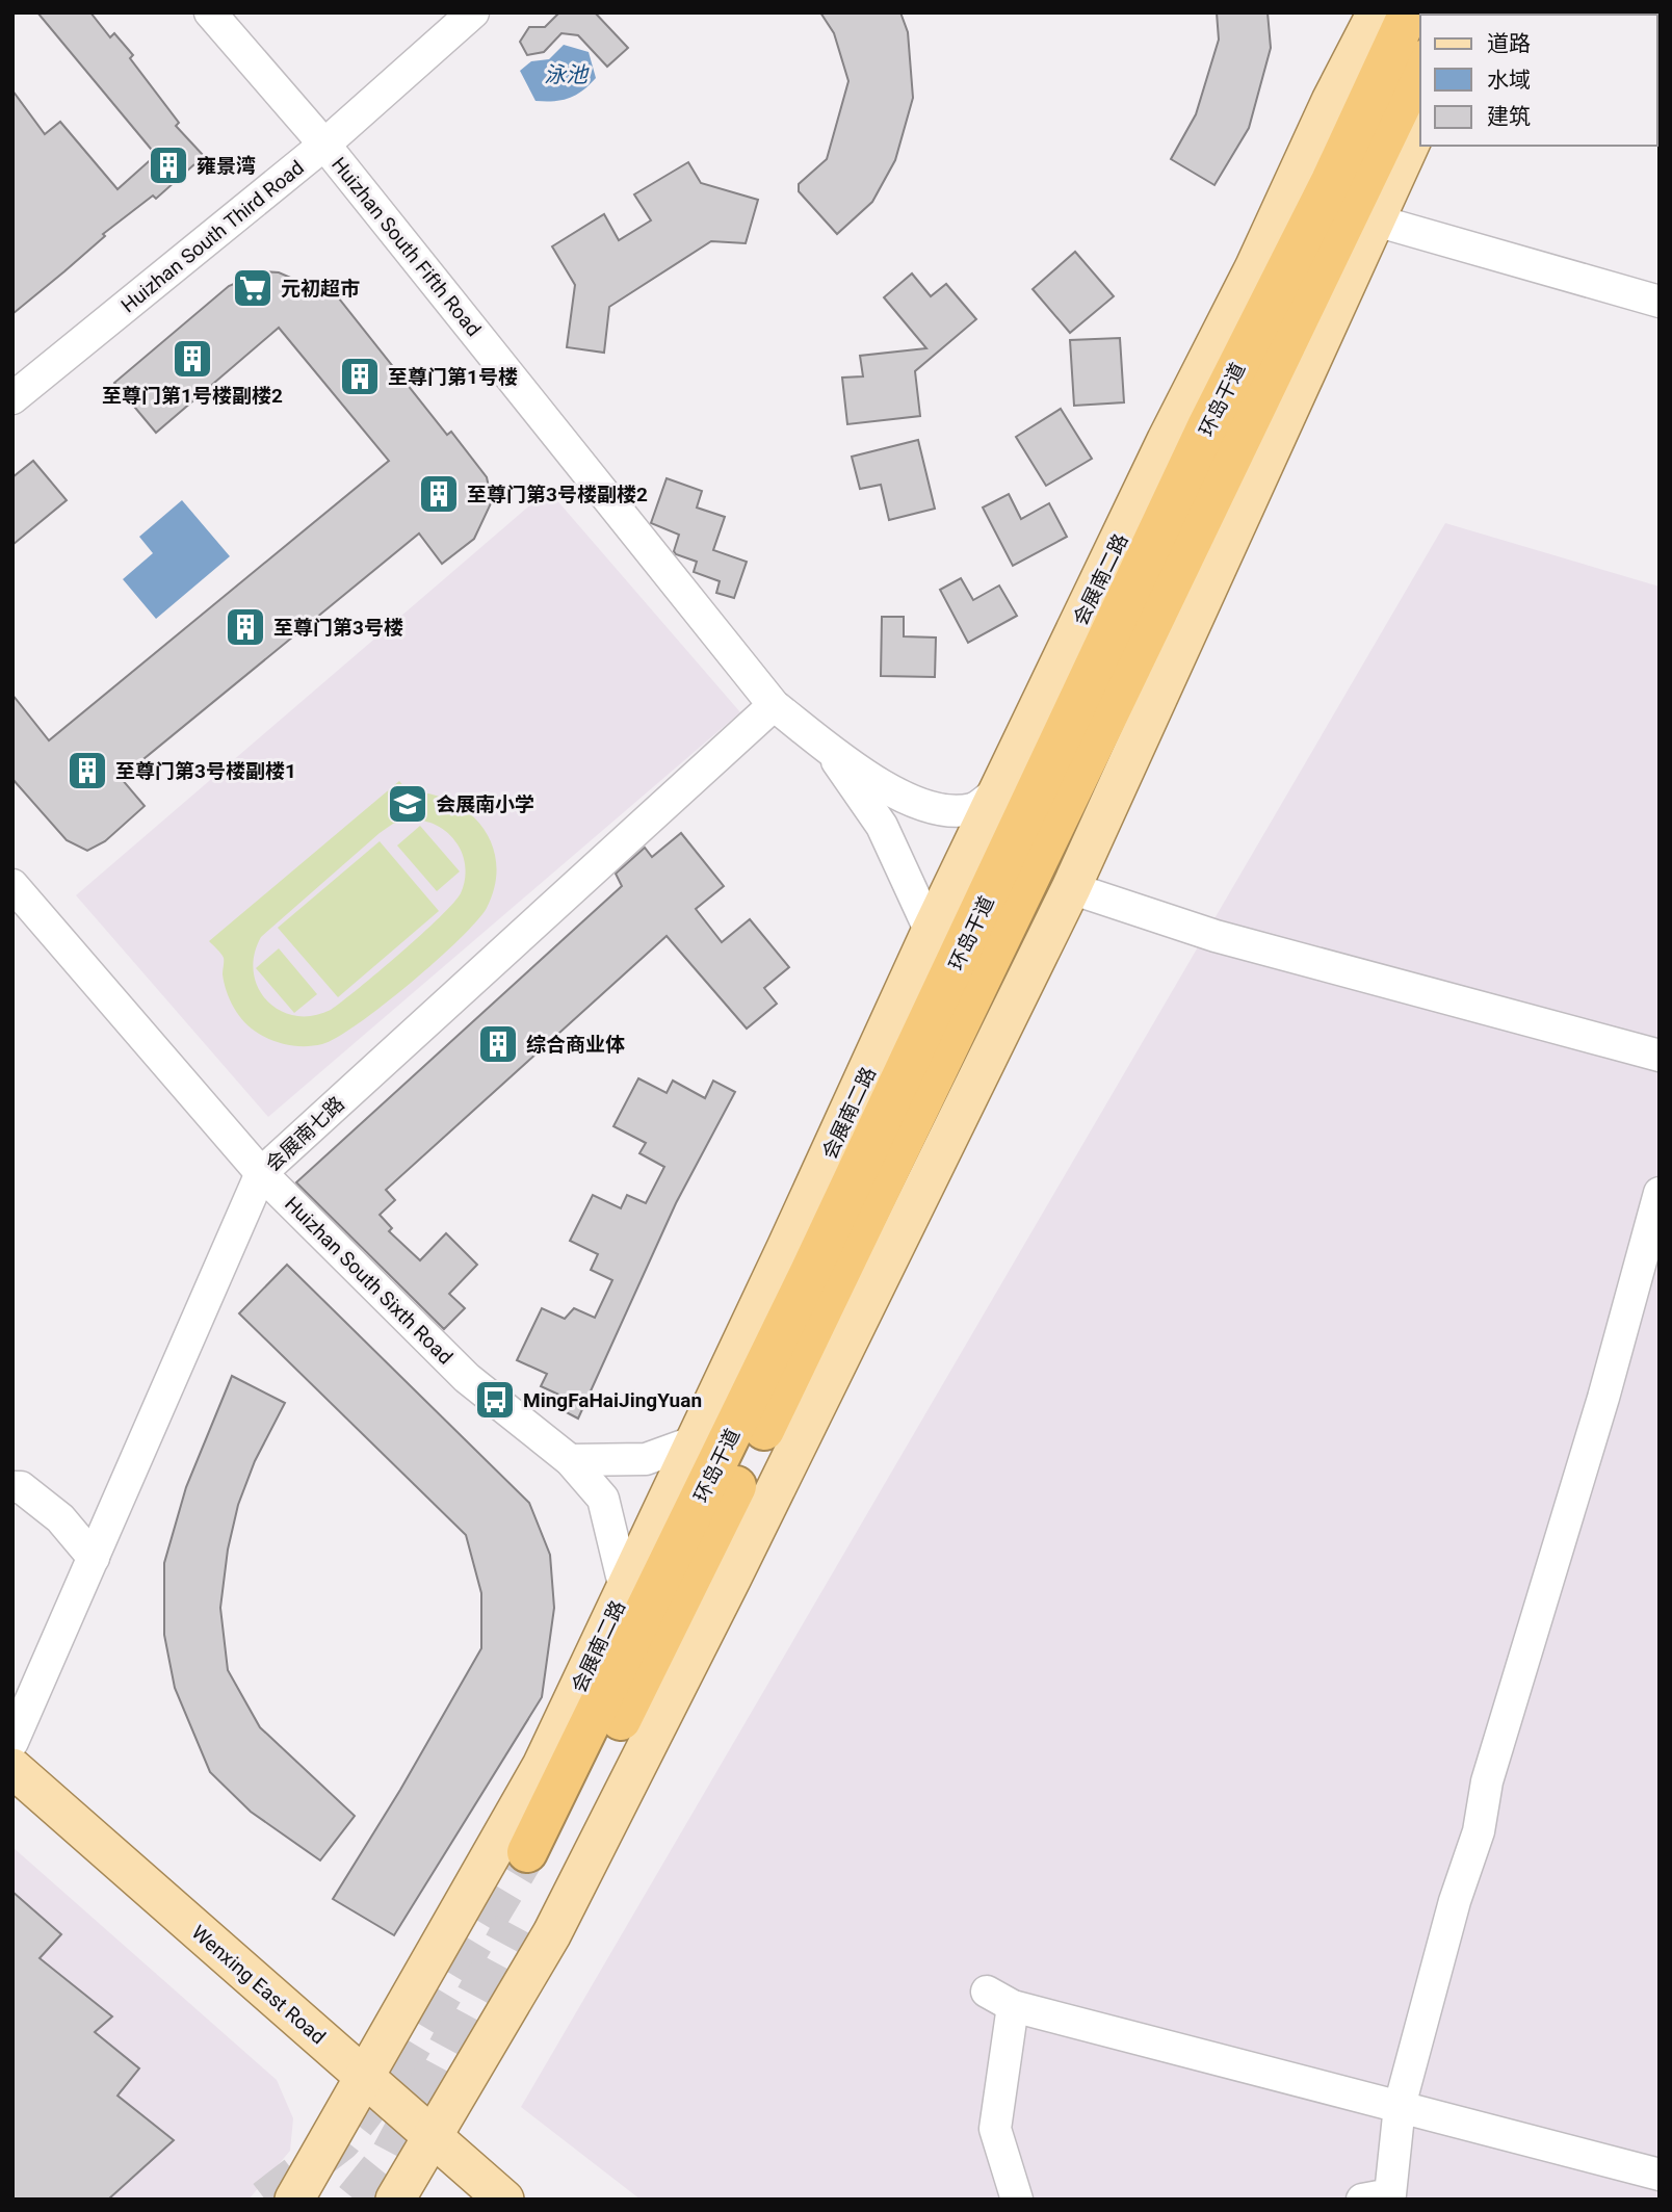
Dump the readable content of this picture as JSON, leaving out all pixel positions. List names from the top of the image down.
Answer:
{
  "streets": {
    "highway": ["环岛干道"],
    "main road": ["会展南二路", "Wenxing East Road"],
    "street": [
      "Huizhan South Third Road",
      "Huizhan South Fifth Road",
      "会展南七路",
      "Huizhan South Sixth Road"
    ]
  },
  "crossings": [
    ["Huizhan South Third Road", "Huizhan South Fifth Road"],
    ["Huizhan South Fifth Road", "会展南七路"],
    ["会展南二路", "Huizhan South Sixth Road"],
    ["会展南二路", "Wenxing East Road"],
    ["会展南七路", "Huizhan South Sixth Road"]
  ],
  "water": ["泳池"],
  "places": {
    "building": [
      "雍景湾",
      "至尊门第1号楼副楼2",
      "至尊门第1号楼",
      "至尊门第3号楼副楼2",
      "至尊门第3号楼",
      "至尊门第3号楼副楼1",
      "综合商业体"
    ],
    "supermarket": ["元初超市"],
    "school or university": ["会展南小学"],
    "bus stop": ["MingFaHaiJingYuan"]
  },
  "legend": ["道路", "水域", "建筑"]
}
